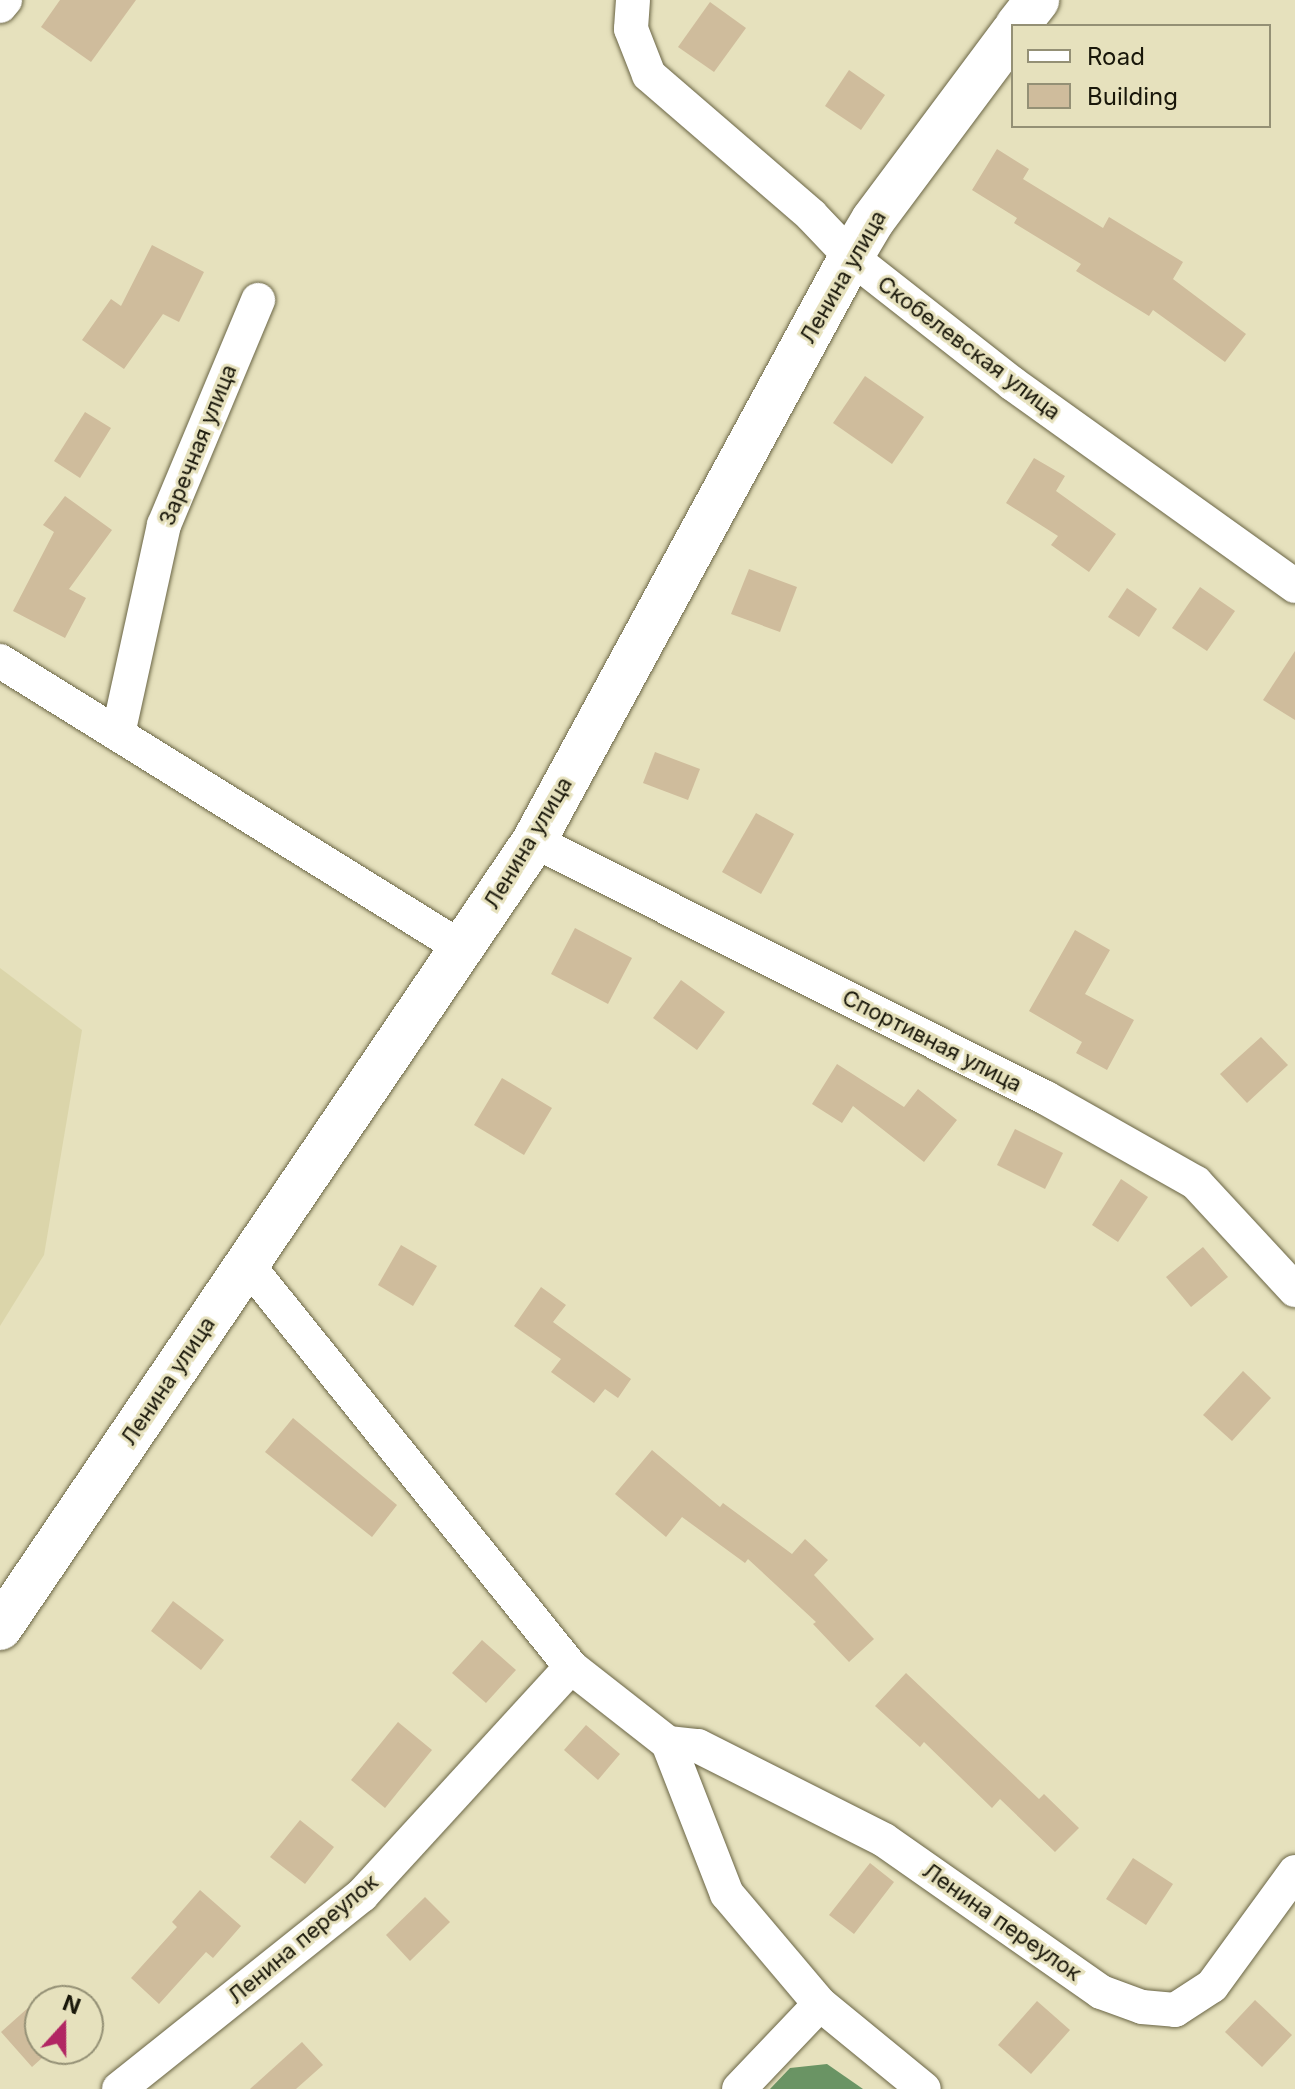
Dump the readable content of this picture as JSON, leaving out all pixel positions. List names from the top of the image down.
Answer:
{
  "streets": {
    "street": [
      "Ленина улица",
      "Скобелевская улица",
      "Заречная улица",
      "Спортивная улица",
      "Ленина переулок"
    ]
  },
  "crossings": [
    ["Ленина улица", "Скобелевская улица"],
    ["Ленина улица", "Спортивная улица"]
  ],
  "legend": ["Road", "Building"],
  "north": "top"
}
